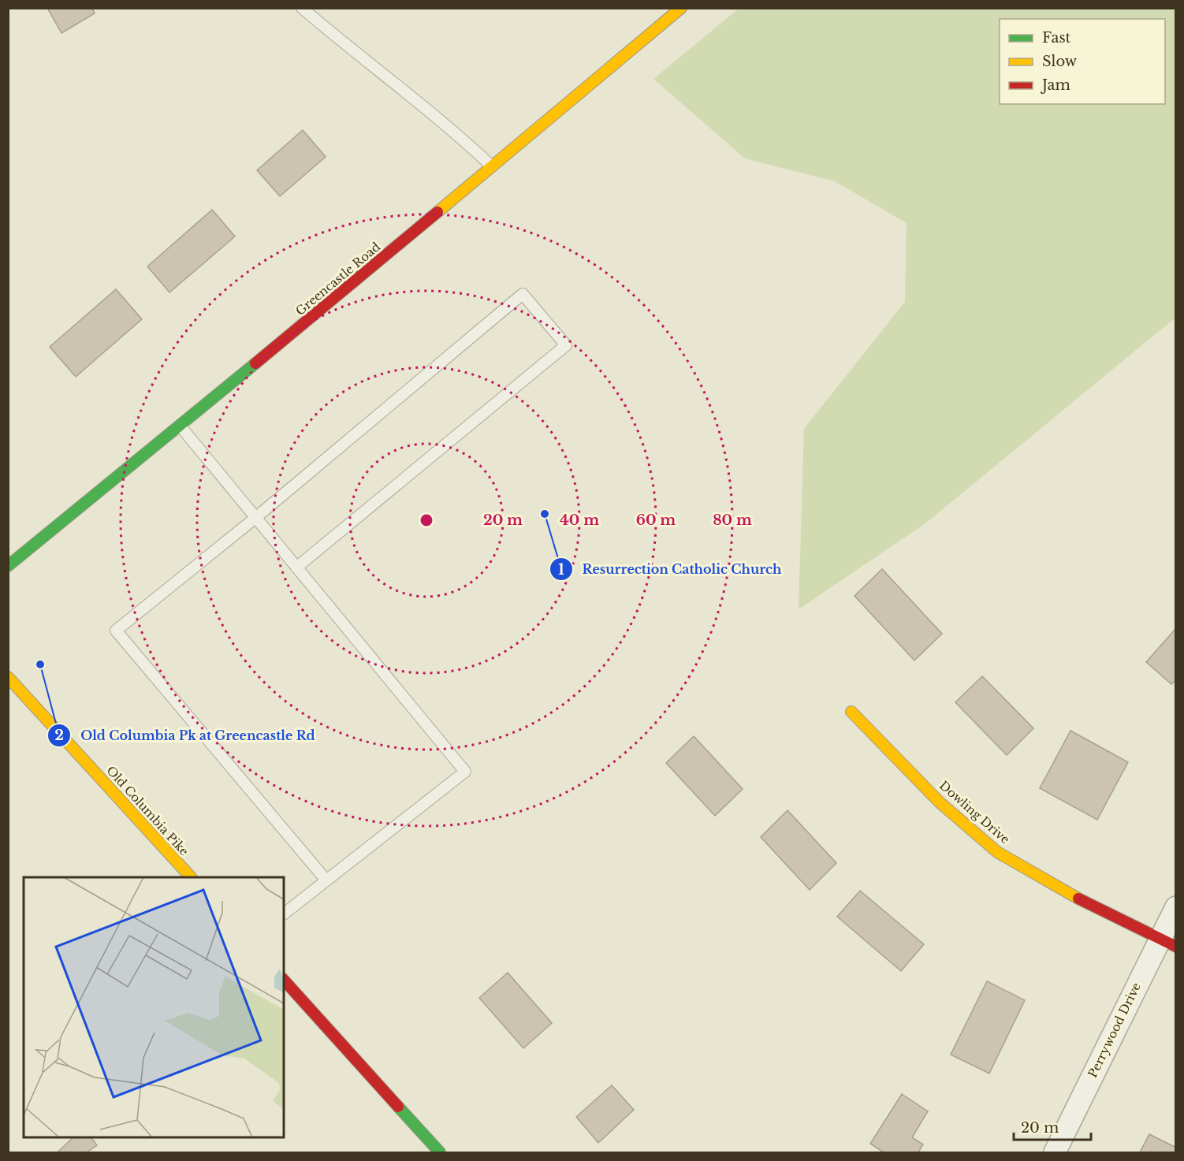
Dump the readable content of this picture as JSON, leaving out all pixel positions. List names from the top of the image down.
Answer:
{
  "streets": {
    "street": [
      "Greencastle Road",
      "Old Columbia Pike",
      "Dowling Drive",
      "Perrywood Drive"
    ]
  },
  "crossings": [
    ["Dowling Drive", "Perrywood Drive"]
  ],
  "places": ["Resurrection Catholic Church", "Old Columbia Pk at Greencastle Rd"],
  "legend": ["Fast", "Slow", "Jam"],
  "scale_bar": "20 m",
  "rings": [
    "20 m",
    "40 m",
    "60 m",
    "80 m"
  ]
}
